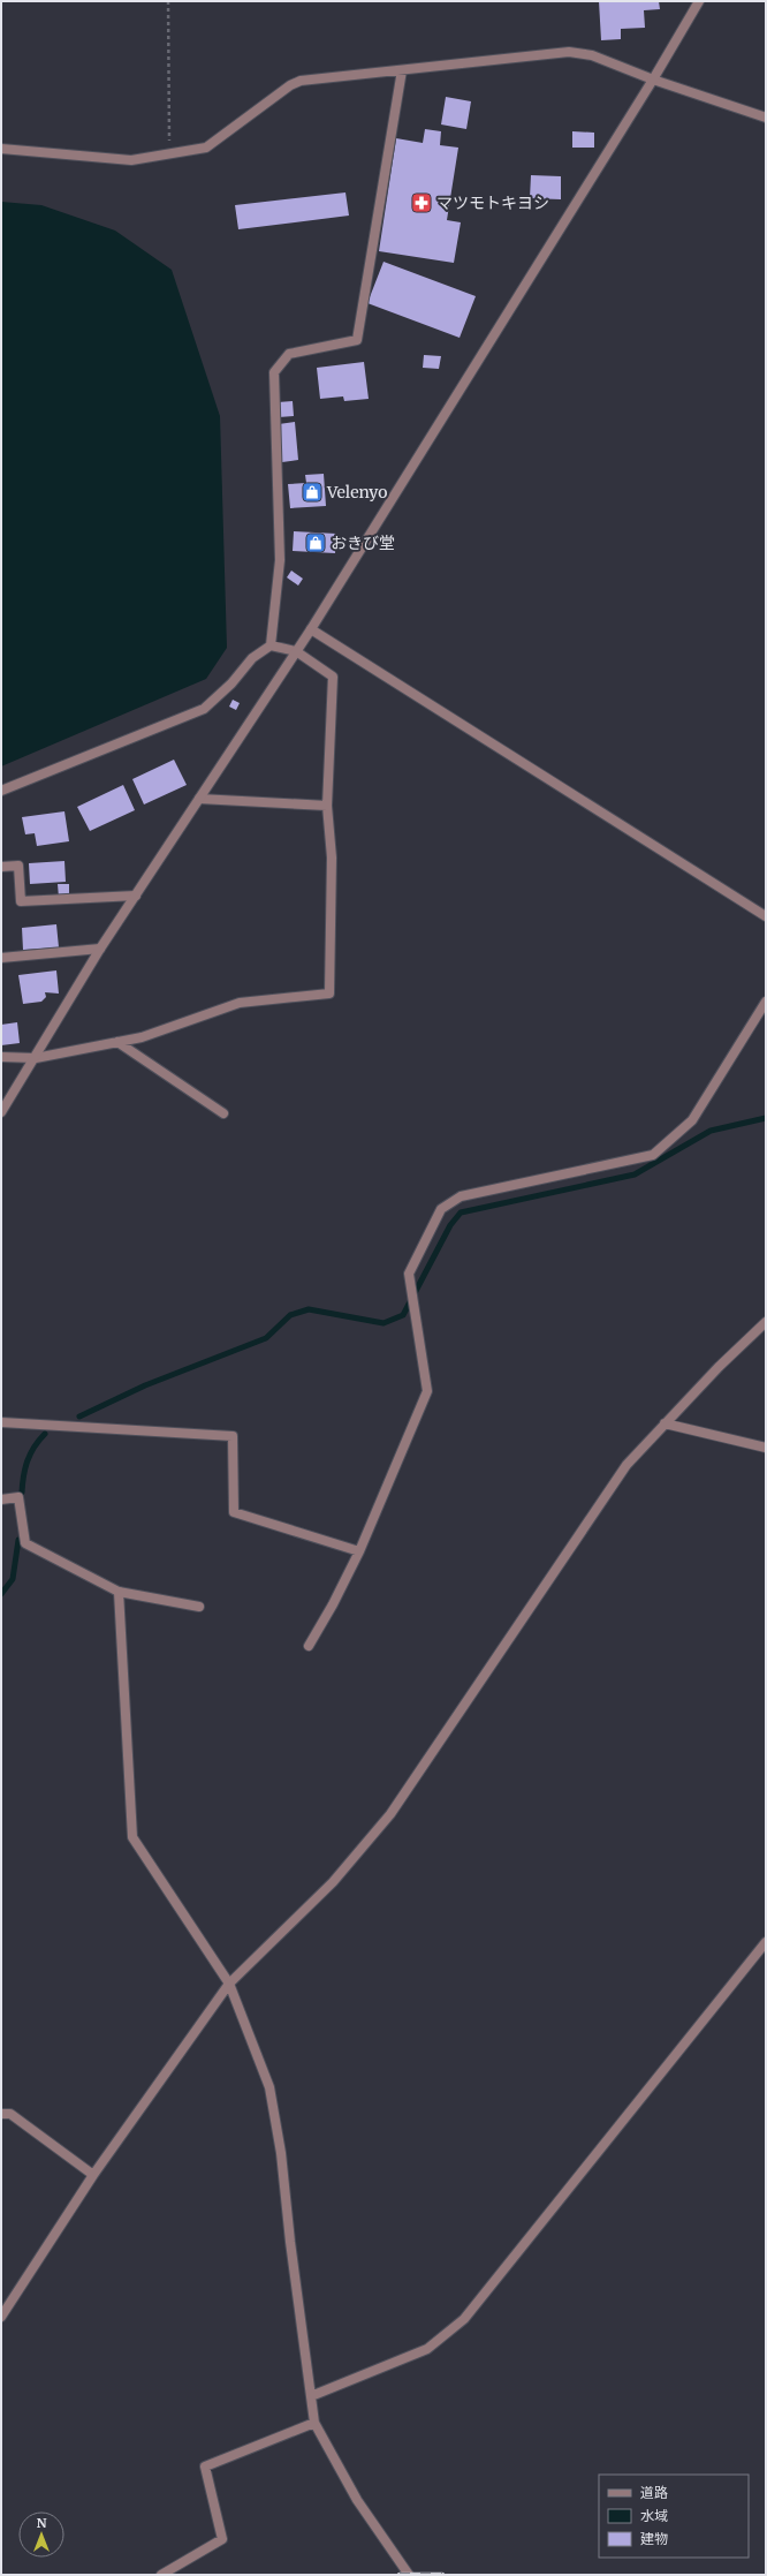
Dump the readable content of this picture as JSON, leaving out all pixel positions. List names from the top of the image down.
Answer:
{
  "places": {
    "pharmacy": ["マツモトキヨシ"],
    "shop": ["Velenyo", "おきび堂"]
  },
  "legend": ["道路", "水域", "建物"],
  "north": "top"
}
